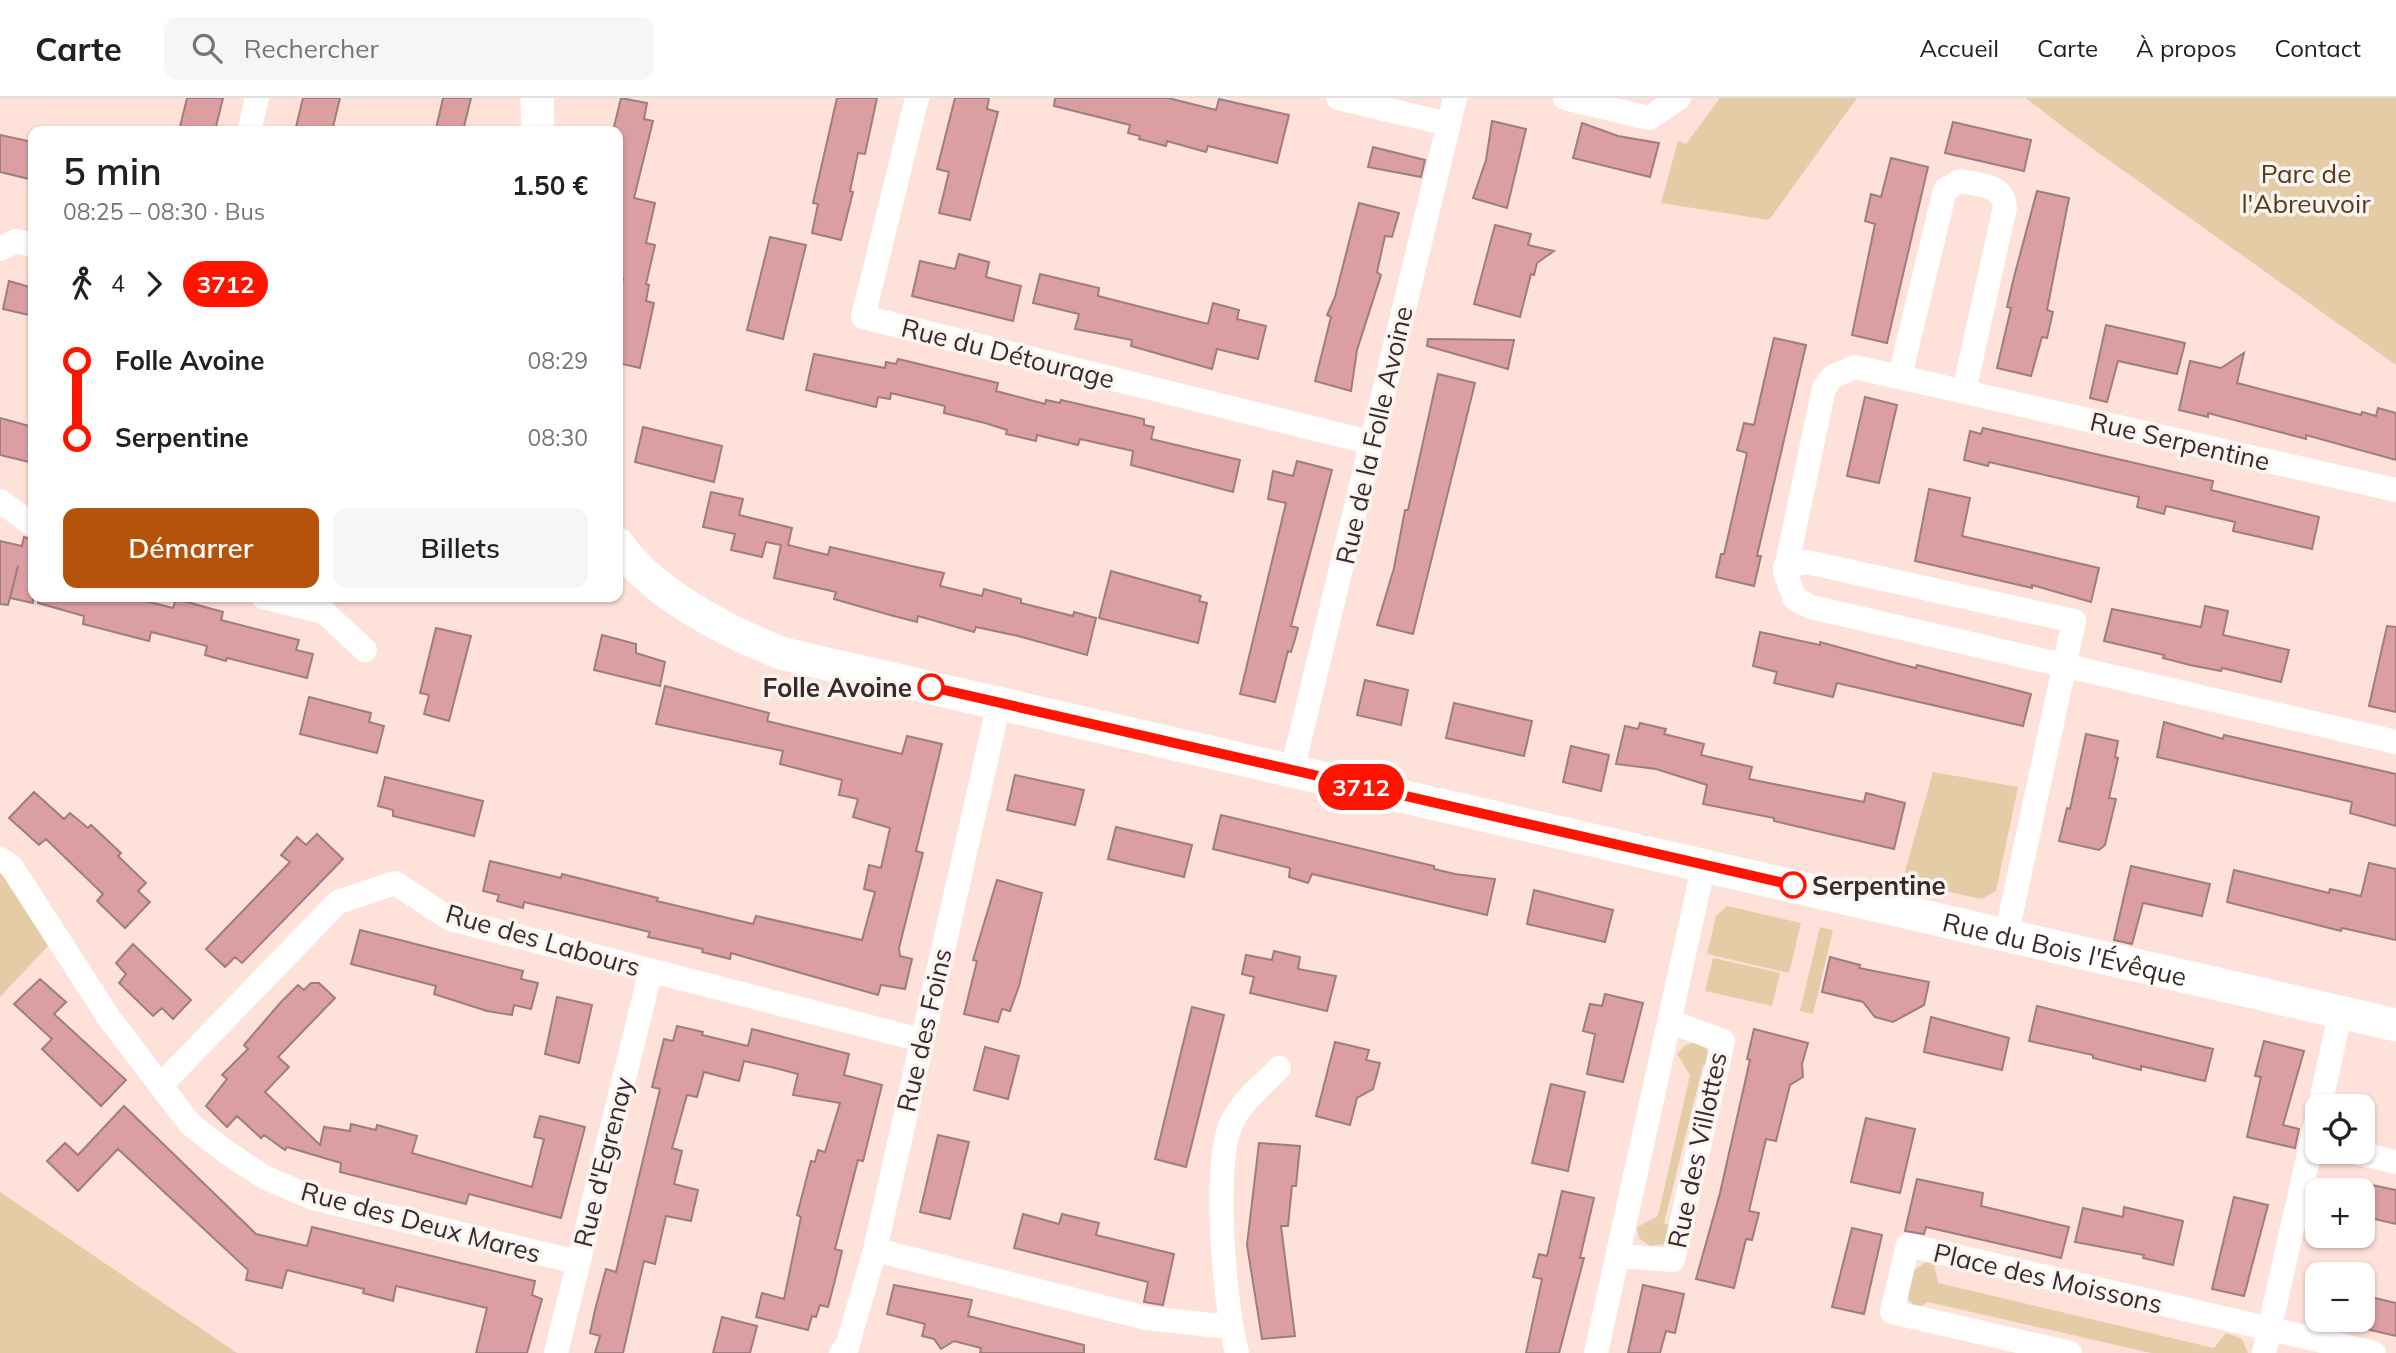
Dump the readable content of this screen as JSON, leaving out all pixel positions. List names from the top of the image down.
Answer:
{
  "streets": {
    "street": [
      "Rue du Détourage",
      "Rue de la Folle Avoine",
      "Rue Serpentine",
      "Rue des Labours",
      "Rue du Bois l'Évêque",
      "Rue des Foins",
      "Rue des Villottes",
      "Rue d'Egrenay",
      "Rue des Deux Mares",
      "Place des Moissons"
    ]
  },
  "crossings": [
    ["Rue du Détourage", "Rue de la Folle Avoine"],
    ["Rue de la Folle Avoine", "Rue du Bois l'Évêque"],
    ["Rue des Labours", "Rue des Foins"],
    ["Rue des Labours", "Rue d'Egrenay"],
    ["Rue des Labours", "Rue des Deux Mares"],
    ["Rue du Bois l'Évêque", "Rue des Foins"],
    ["Rue du Bois l'Évêque", "Rue des Villottes"],
    ["Rue d'Egrenay", "Rue des Deux Mares"]
  ],
  "parks": ["Parc de l'Abreuvoir"],
  "places": ["Folle Avoine", "Serpentine"],
  "lines": ["bus line 3712"],
  "page": {
    "header": "Carte",
    "search": "Rechercher",
    "nav": [
      "Accueil",
      "Carte",
      "À propos",
      "Contact"
    ],
    "on_map": "3712",
    "heading": ["5 min", "08:25 – 08:30 · Bus", "1.50 €"],
    "legs": ["4", "3712"],
    "list": [
      {
        "name": "Folle Avoine",
        "value": "08:29"
      },
      {
        "name": "Serpentine",
        "value": "08:30"
      }
    ],
    "buttons": ["Démarrer", "Billets"],
    "map_buttons": ["+", "−"]
  }
}
